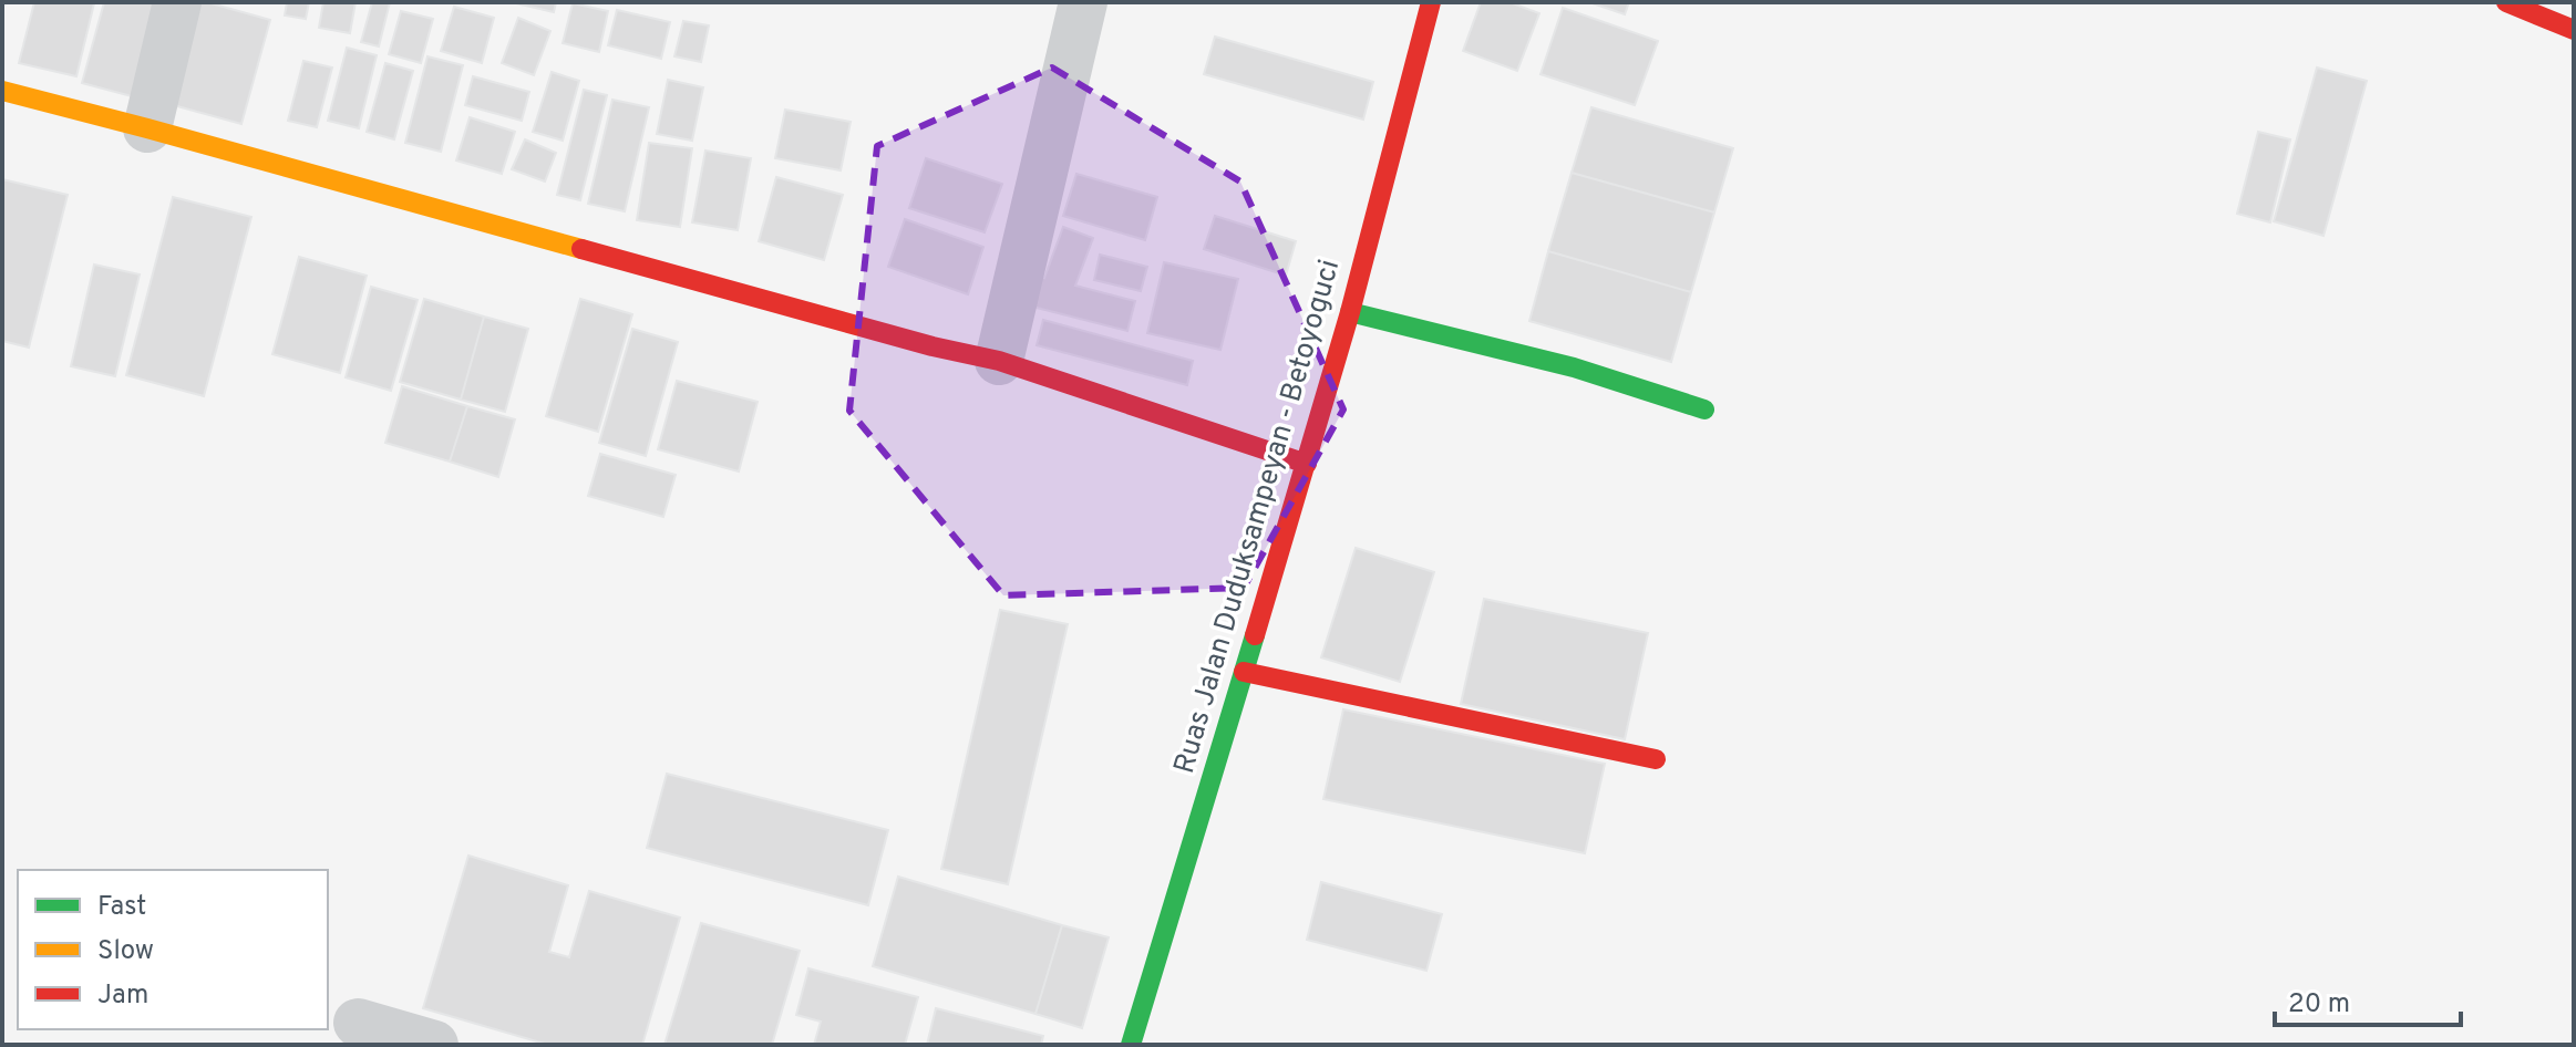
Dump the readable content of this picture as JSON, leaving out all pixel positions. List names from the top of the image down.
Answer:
{
  "streets": {
    "main road": ["Ruas Jalan Duduksampeyan - Betoyoguci"]
  },
  "legend": ["Fast", "Slow", "Jam"],
  "scale_bar": "20 m"
}
